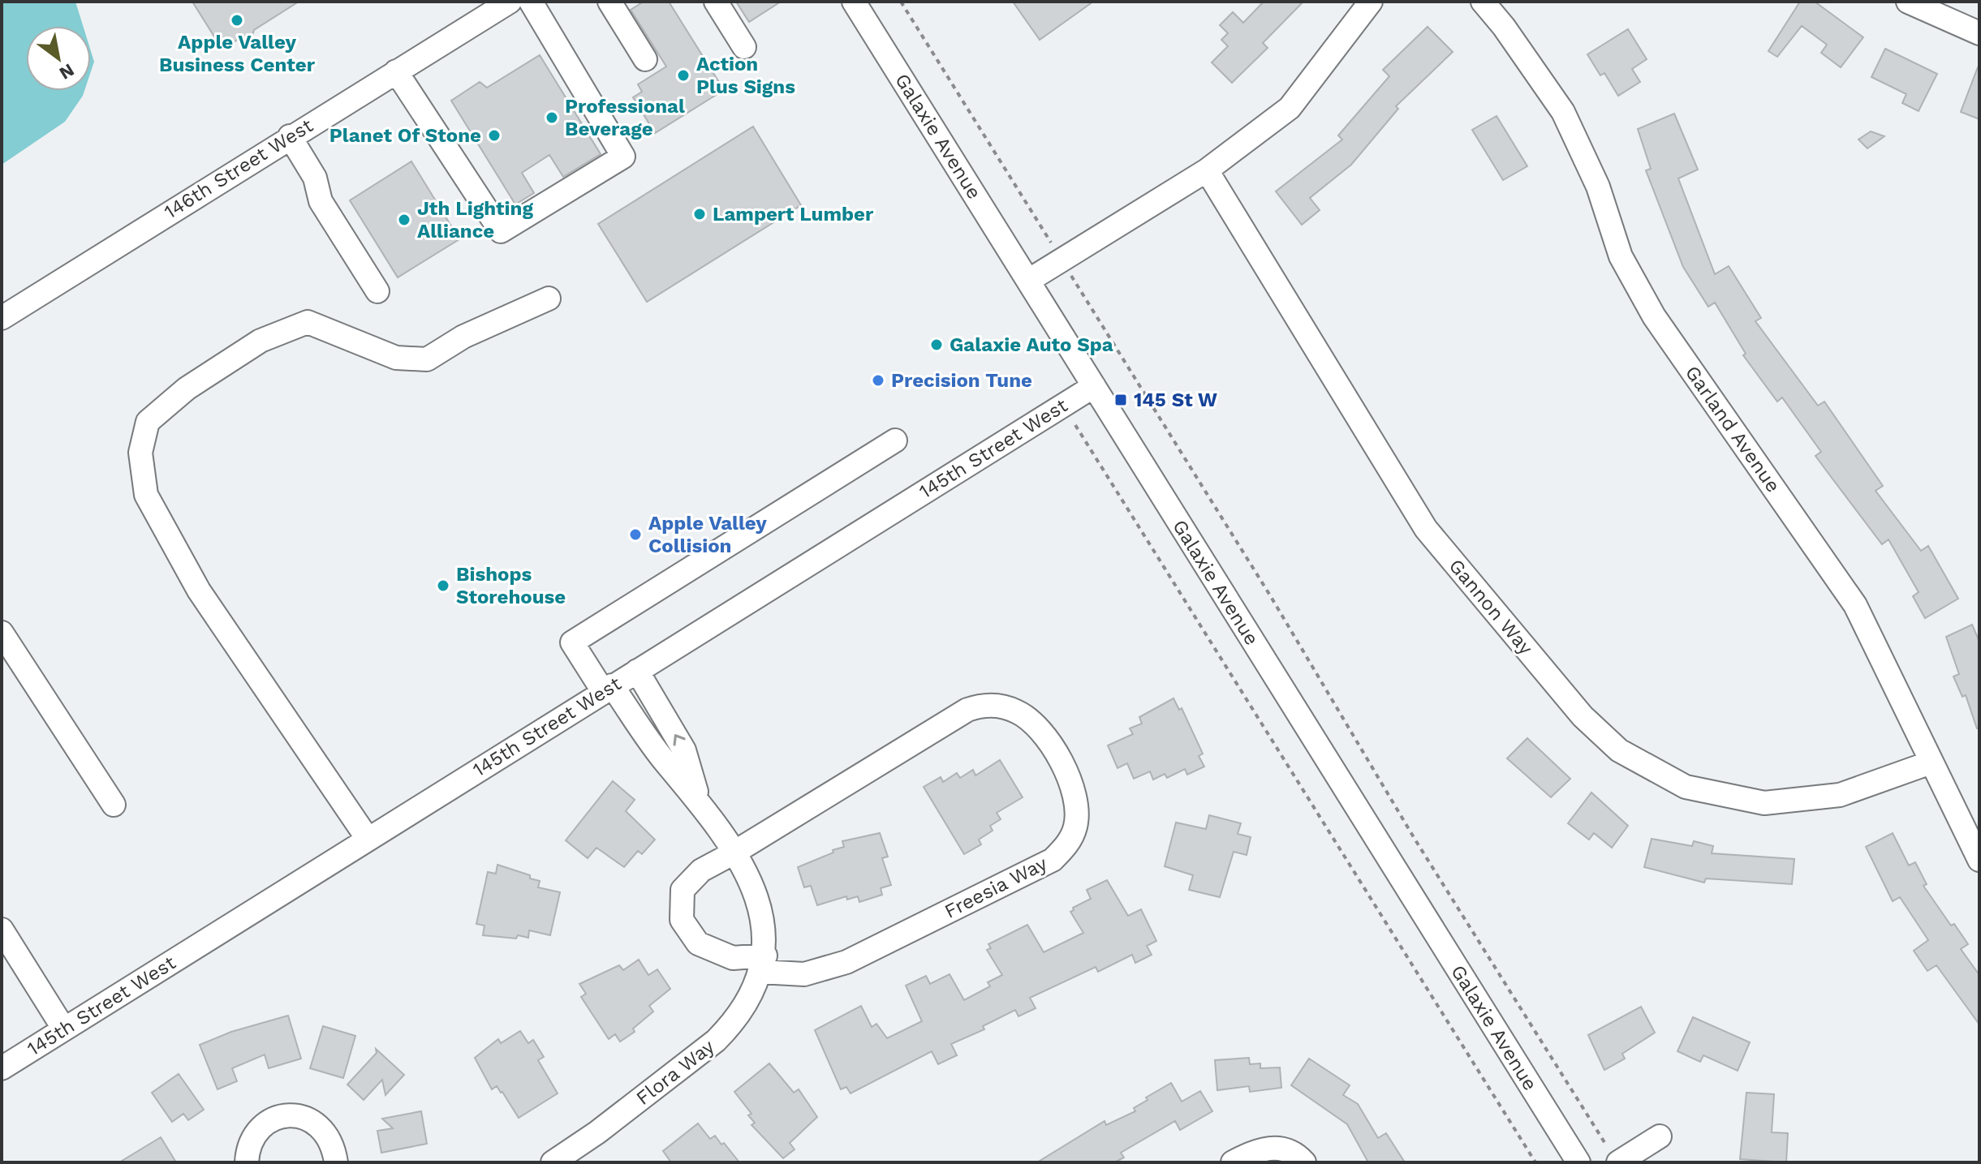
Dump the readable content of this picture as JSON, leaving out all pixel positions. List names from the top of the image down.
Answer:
{
  "streets": {
    "street": [
      "Galaxie Avenue",
      "146th Street West",
      "Garland Avenue",
      "145th Street West",
      "Gannon Way",
      "Freesia Way",
      "Flora Way"
    ]
  },
  "crossings": [
    ["Galaxie Avenue", "145th Street West"],
    ["Garland Avenue", "Gannon Way"],
    ["145th Street West", "Flora Way"],
    ["Freesia Way", "Flora Way"]
  ],
  "places": {
    "other": [
      "Apple Valley Business Center",
      "Action Plus Signs",
      "Professional Beverage",
      "Planet Of Stone",
      "Lampert Lumber",
      "Jth Lighting Alliance",
      "Galaxie Auto Spa",
      "Precision Tune",
      "Apple Valley Collision",
      "Bishops Storehouse"
    ],
    "transit": ["145 St W"]
  },
  "north": "bottom right"
}
